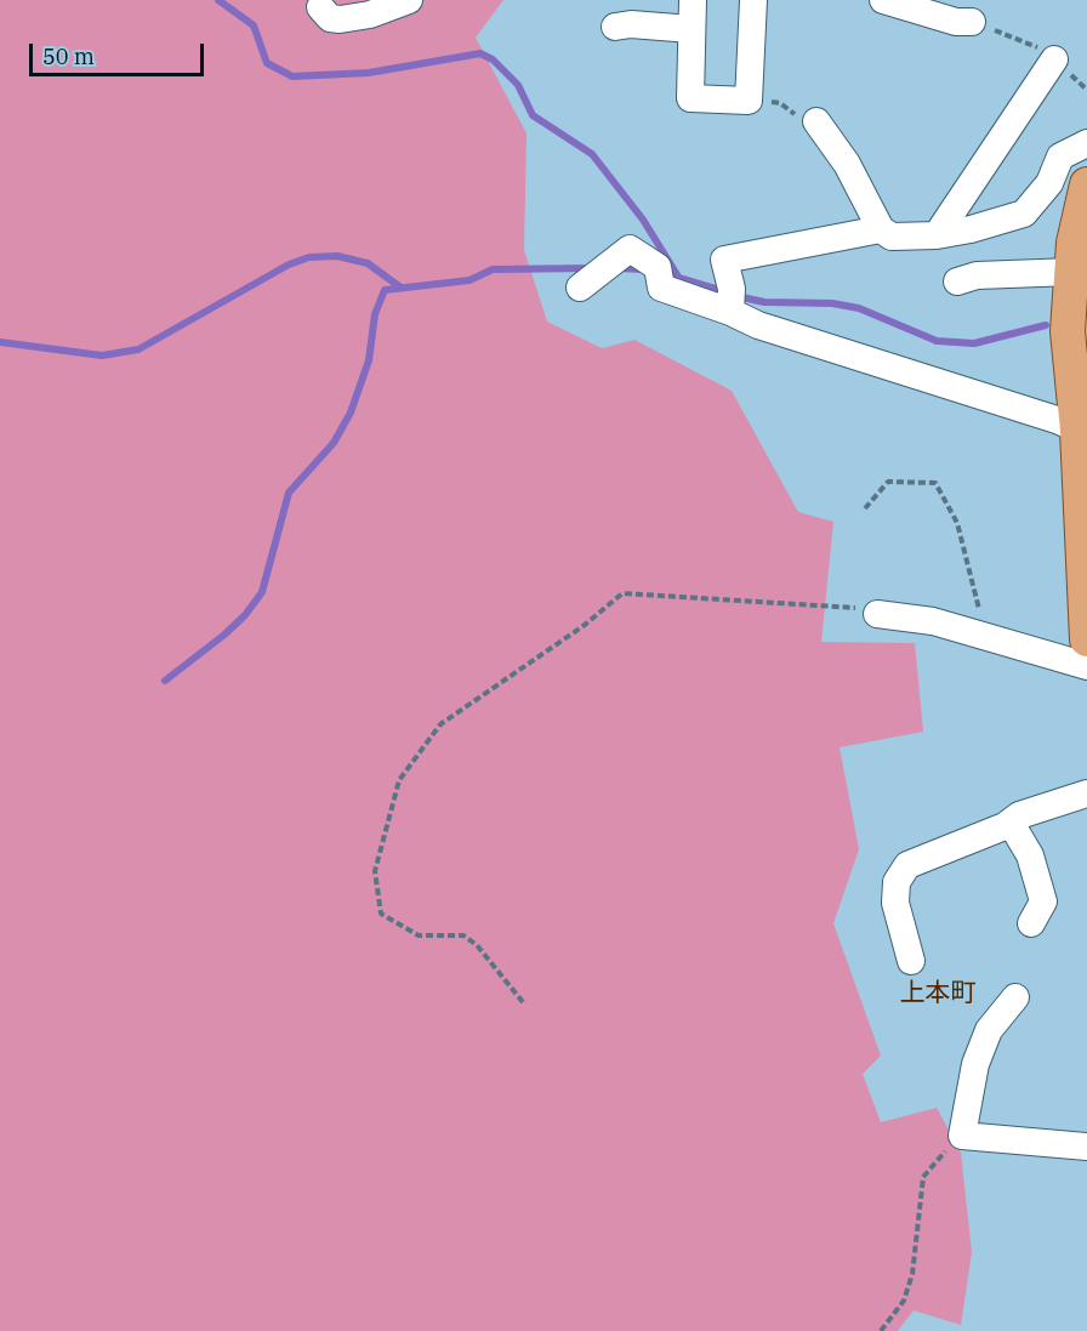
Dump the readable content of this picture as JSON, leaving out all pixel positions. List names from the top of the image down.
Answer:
{
  "districts": ["上本町"],
  "scale_bar": "50 m"
}
